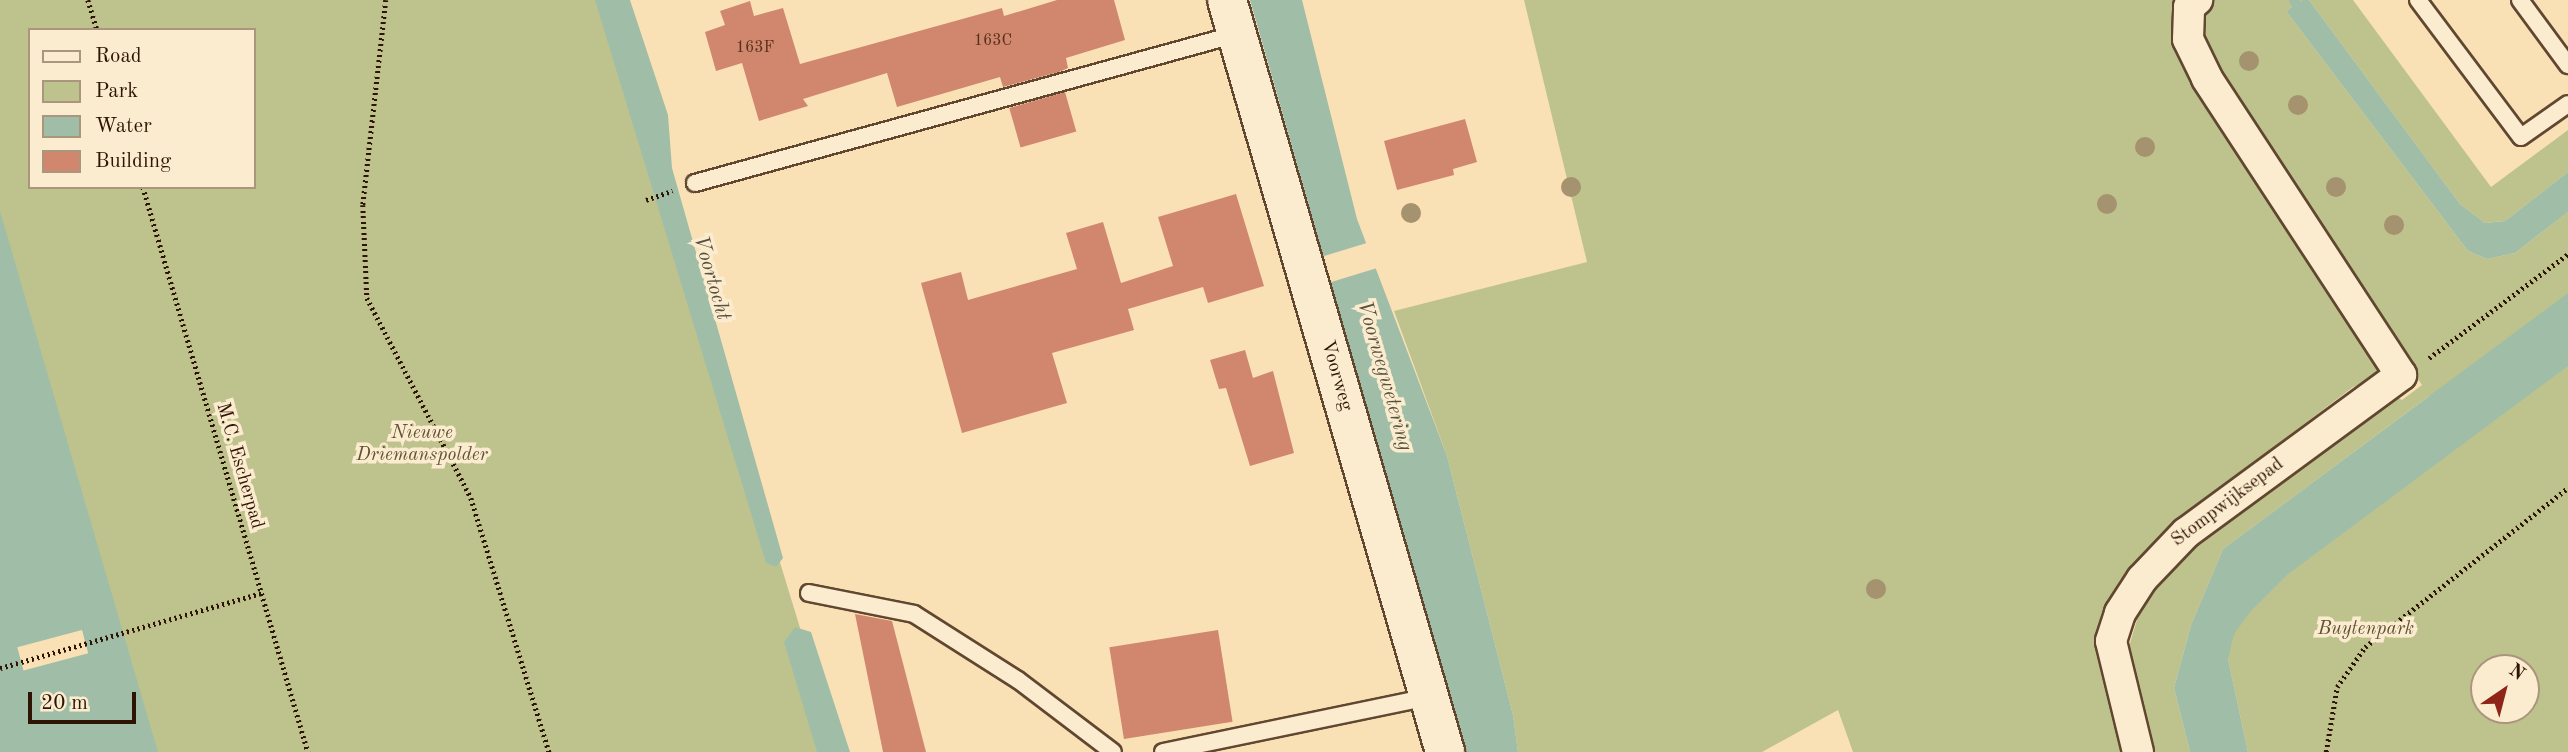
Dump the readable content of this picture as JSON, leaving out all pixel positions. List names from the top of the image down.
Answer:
{
  "streets": {
    "street": ["Voorweg", "Stompwijksepad"],
    "path": ["M.C. Escherpad"]
  },
  "water": ["Voortocht", "Voorwegwetering"],
  "parks": ["Nieuwe Driemanspolder", "Buytenpark"],
  "house_numbers": ["163C", "163F"],
  "legend": [
    "Road",
    "Park",
    "Water",
    "Building"
  ],
  "scale_bar": "20 m",
  "north": "top right"
}
